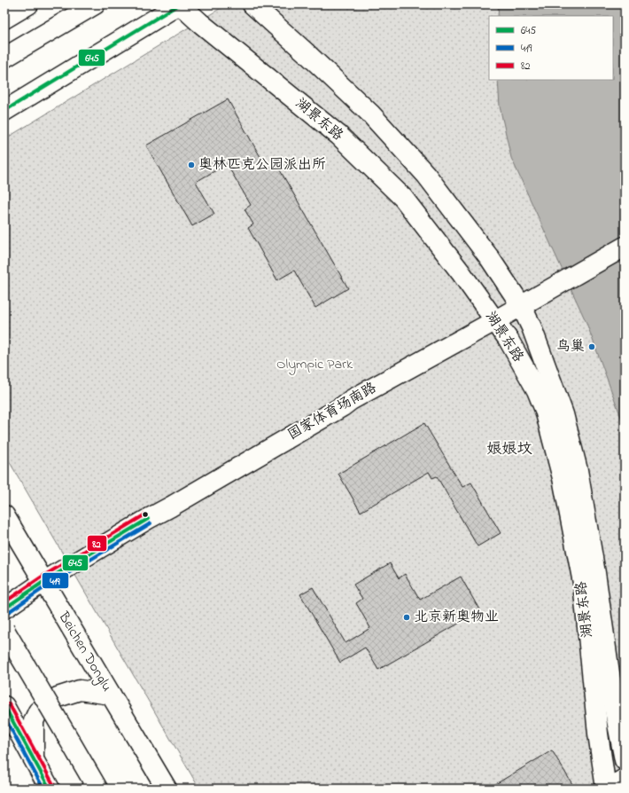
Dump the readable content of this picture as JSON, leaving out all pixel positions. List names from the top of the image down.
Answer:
{
  "streets": {
    "main road": ["湖景东路", "国家体育场南路", "Beichen Donglu"]
  },
  "crossings": [
    ["湖景东路", "国家体育场南路"],
    ["国家体育场南路", "Beichen Donglu"]
  ],
  "districts": ["娘娘坟"],
  "parks": ["Olympic Park"],
  "places": ["奥林匹克公园派出所", "鸟巢", "北京新奥物业"],
  "lines": ["transit line 645", "transit line 82", "transit line 419"],
  "legend": ["645", "419", "82"]
}
